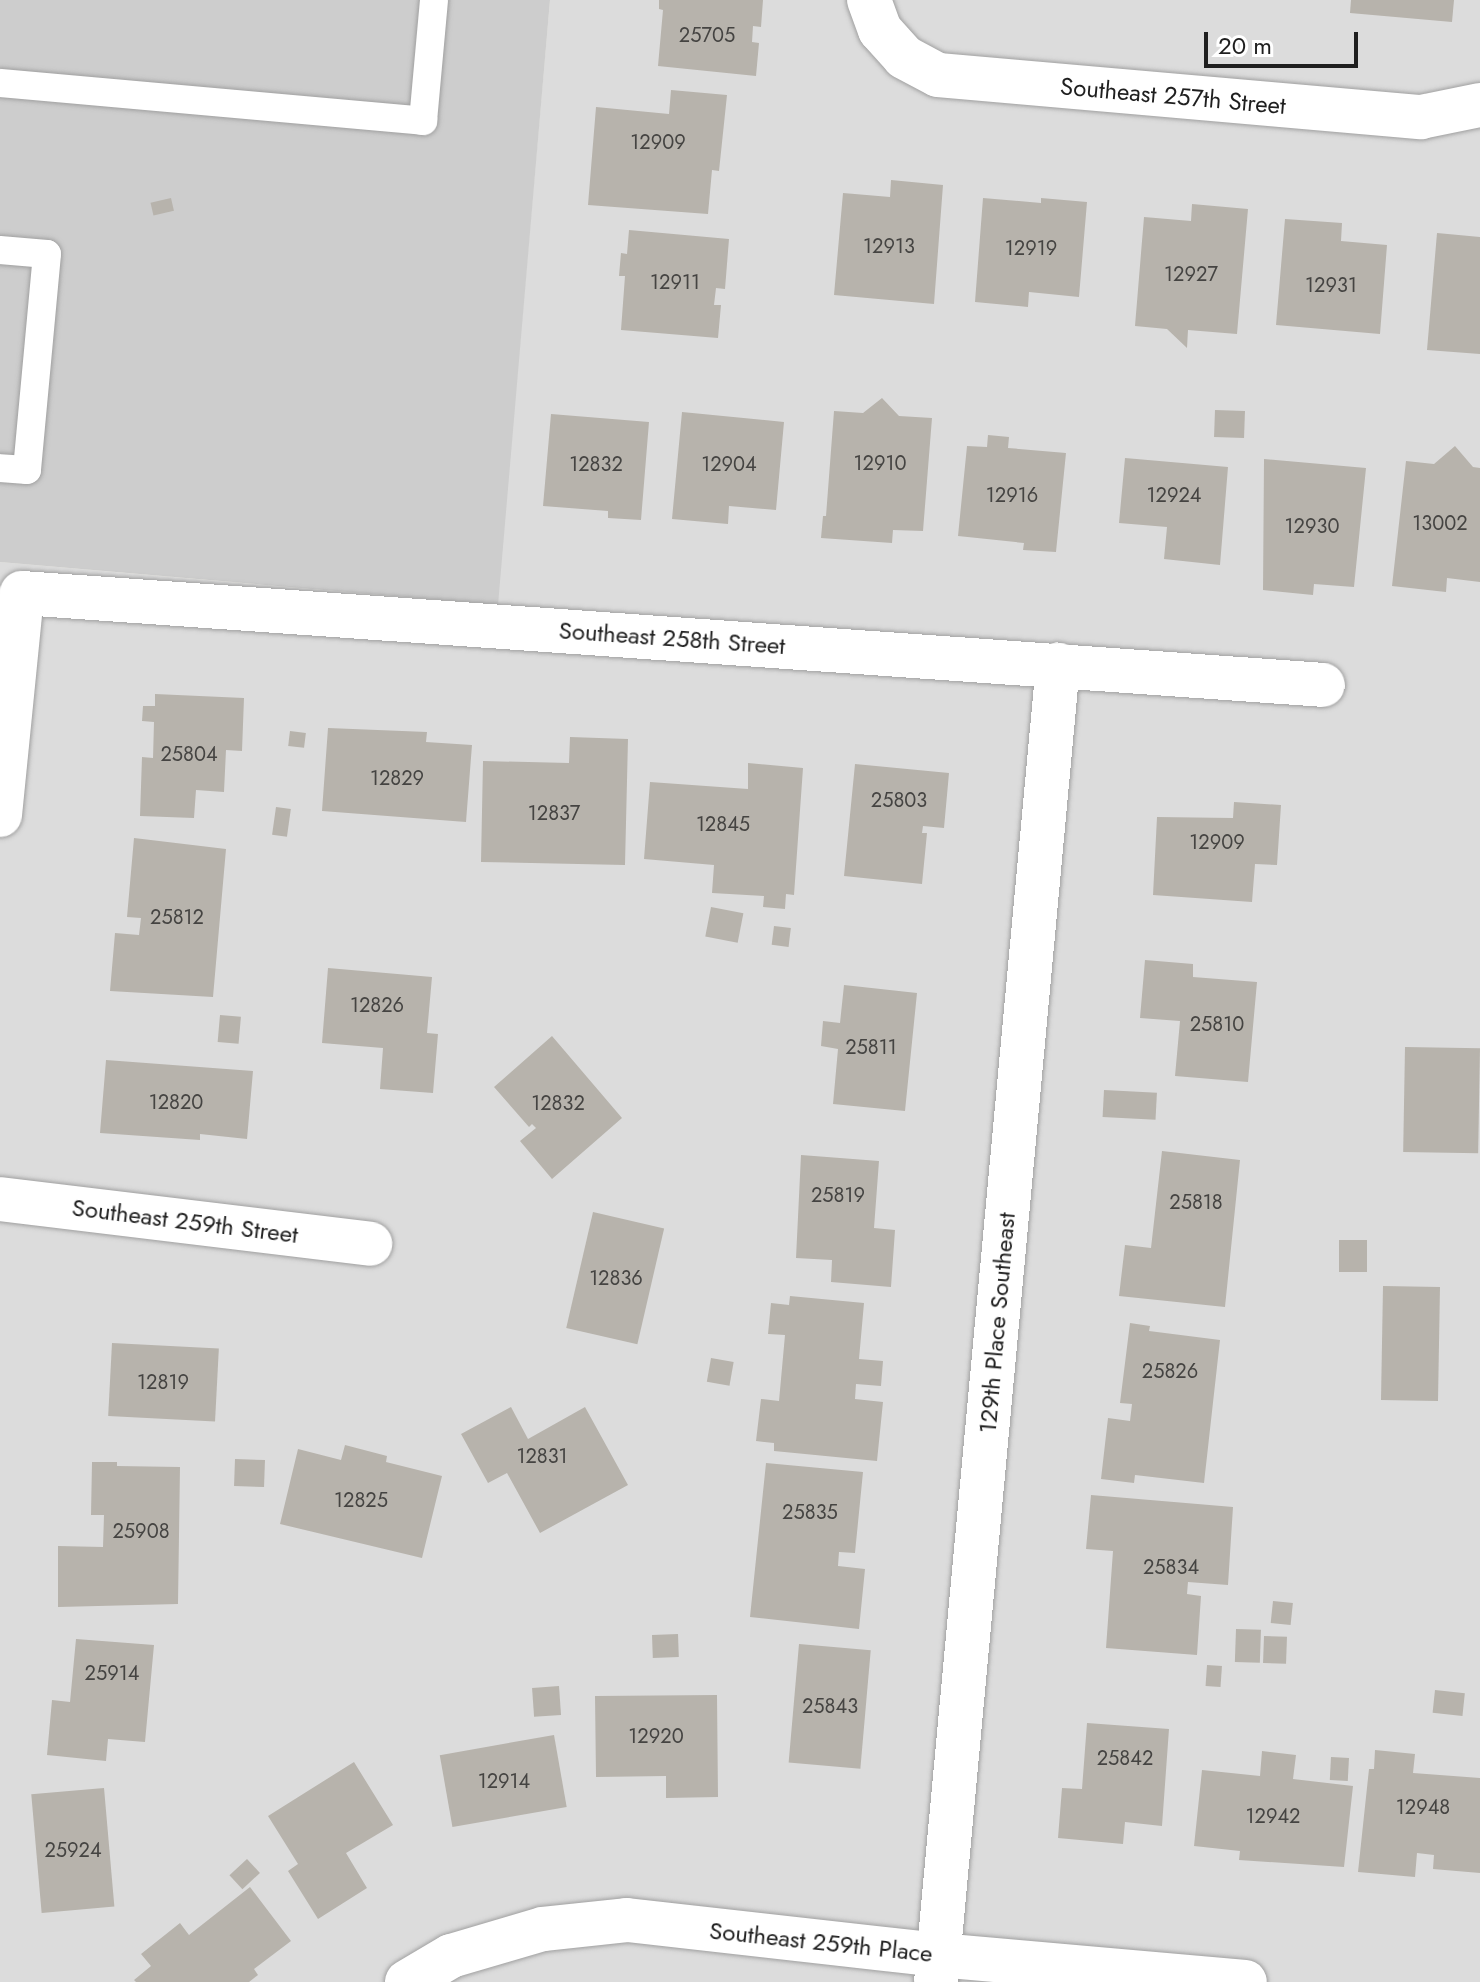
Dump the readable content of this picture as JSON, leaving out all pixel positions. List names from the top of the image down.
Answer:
{
  "streets": {
    "street": [
      "Southeast 257th Street",
      "Southeast 258th Street",
      "Southeast 259th Street",
      "129th Place Southeast",
      "Southeast 259th Place"
    ]
  },
  "crossings": [
    ["Southeast 258th Street", "129th Place Southeast"],
    ["129th Place Southeast", "Southeast 259th Place"]
  ],
  "house_numbers": [
    "25705",
    "12909",
    "12913",
    "12919",
    "12927",
    "12911",
    "12931",
    "12910",
    "12832",
    "12904",
    "12916",
    "12924",
    "13002",
    "12930",
    "25804",
    "12829",
    "25803",
    "12837",
    "12845",
    "12909",
    "25812",
    "12826",
    "25810",
    "25811",
    "12820",
    "12832",
    "25819",
    "25818",
    "12836",
    "25826",
    "12819",
    "12831",
    "12825",
    "25835",
    "25908",
    "25834",
    "25914",
    "25843",
    "12920",
    "25842",
    "12914",
    "12948",
    "12942",
    "25924"
  ],
  "scale_bar": "20 m"
}
